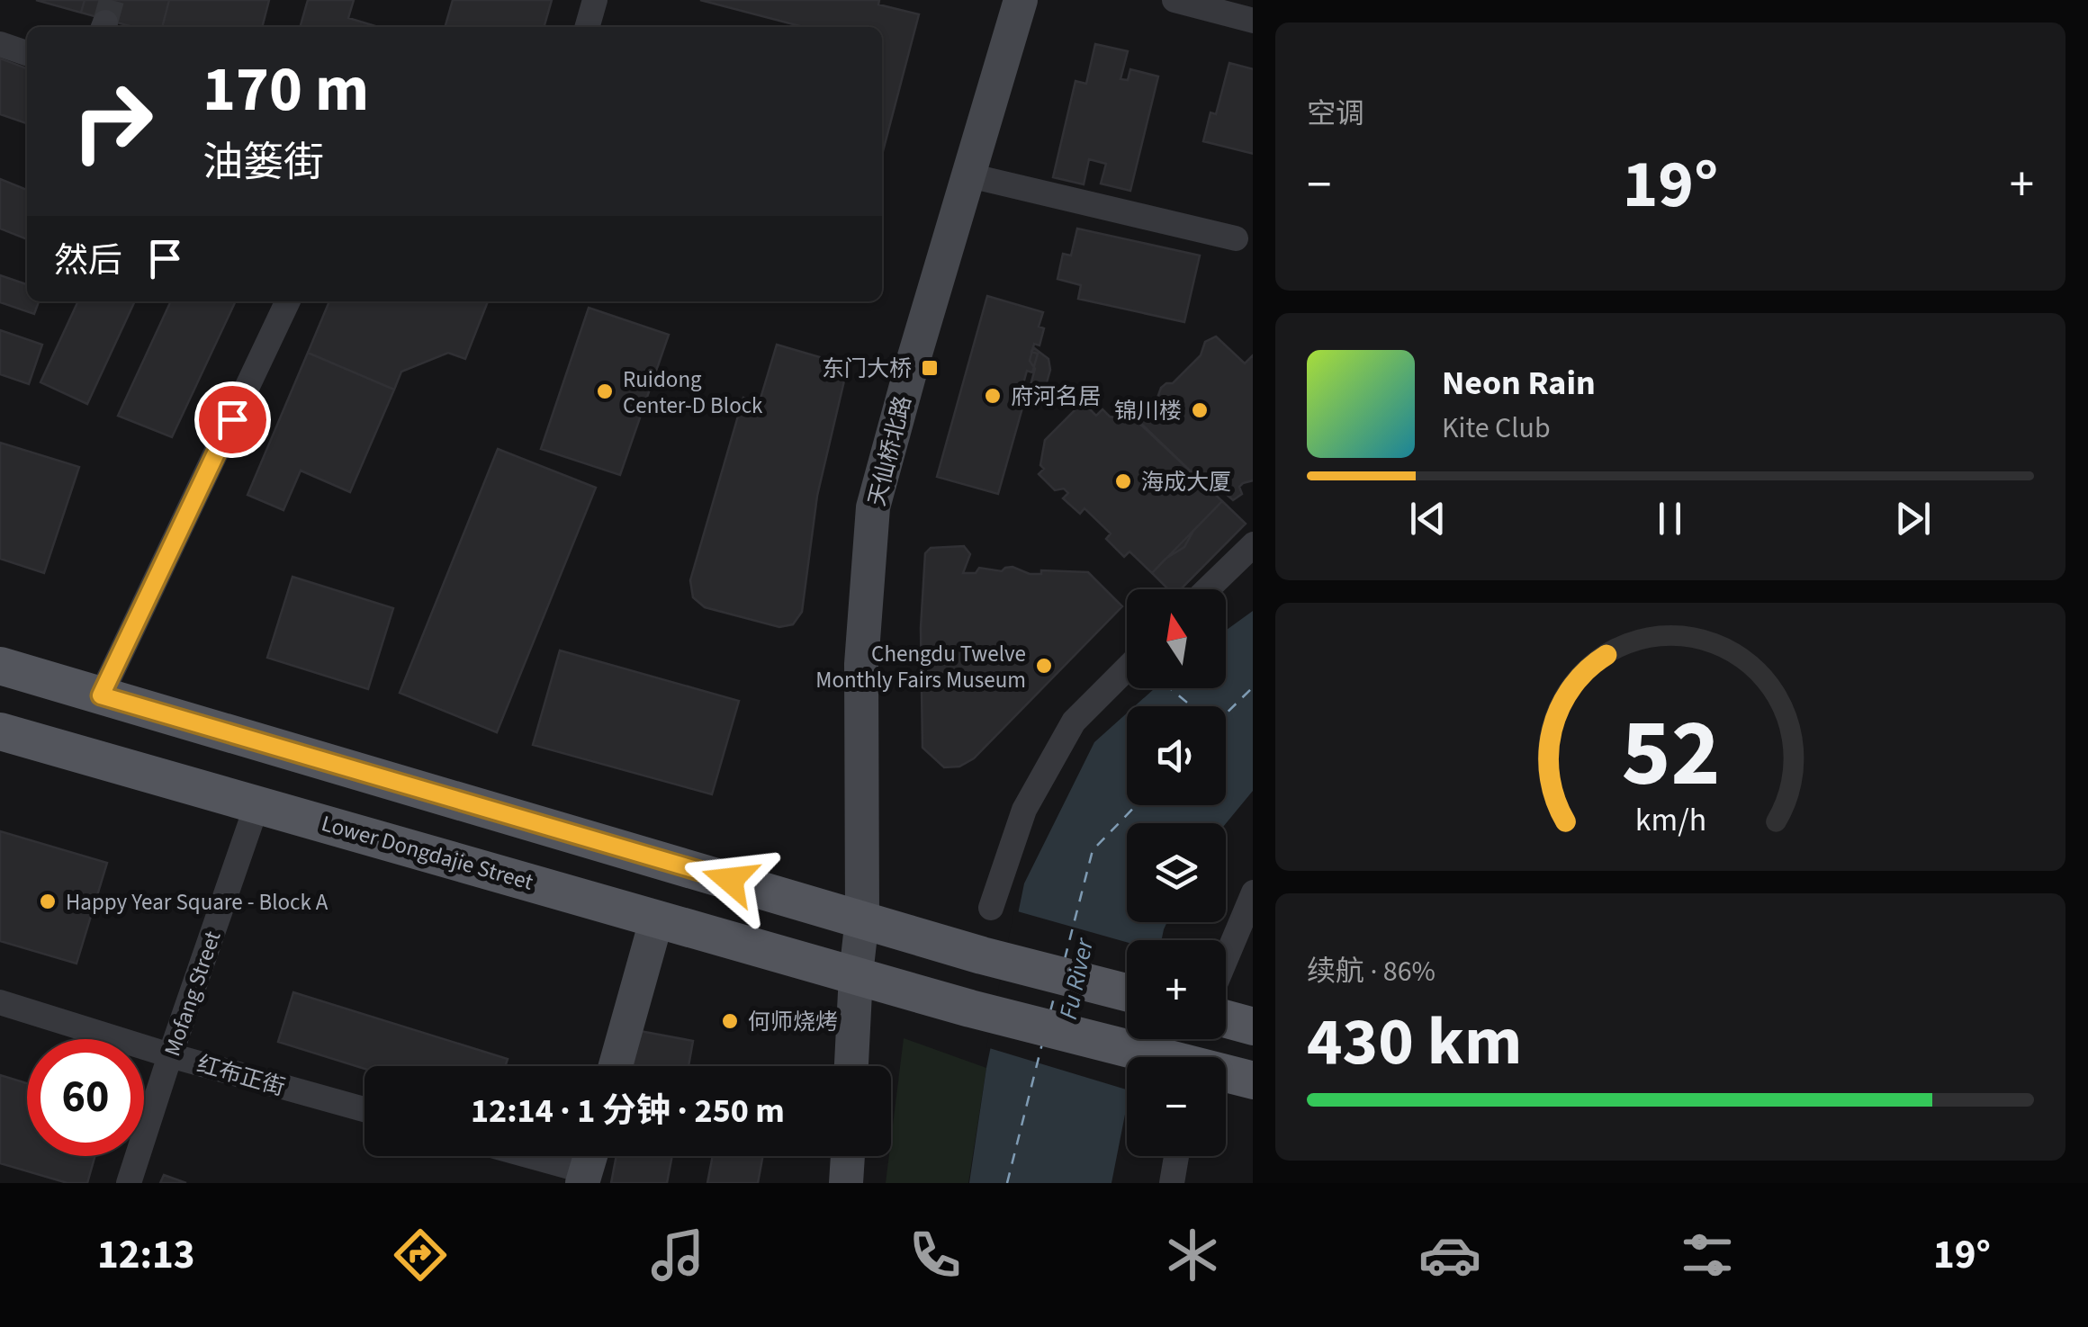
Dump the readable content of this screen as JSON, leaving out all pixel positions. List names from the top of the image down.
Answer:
{
  "streets": {
    "main road": ["Lower Dongdajie Street"],
    "street": ["天仙桥北路", "Mofang Street", "红布正街"]
  },
  "crossings": [
    ["天仙桥北路", "Lower Dongdajie Street"],
    ["Lower Dongdajie Street", "Mofang Street"],
    ["Mofang Street", "红布正街"]
  ],
  "water": ["Fu River"],
  "places": {
    "transit": ["东门大桥"],
    "other": [
      "Ruidong Center-D Block",
      "府河名居",
      "锦川楼",
      "海成大厦",
      "Chengdu Twelve Monthly Fairs Museum",
      "Happy Year Square - Block A",
      "何师烧烤"
    ]
  },
  "north": "top",
  "page": {
    "tile": [
      "空调",
      ["续航 · 86%", "430 km"]
    ],
    "turn": ["170 m", "油篓街"],
    "heat": ["−", "19°", "+"],
    "then": "然后",
    "song": ["Neon Rain", "Kite Club"],
    "map_buttons": ["+", "−"],
    "limit": "60",
    "trip": "12:14 · 1 分钟 · 250 m",
    "tabs": ["12:13", "19°"],
    "gauge": ["52", "km/h"]
  }
}
